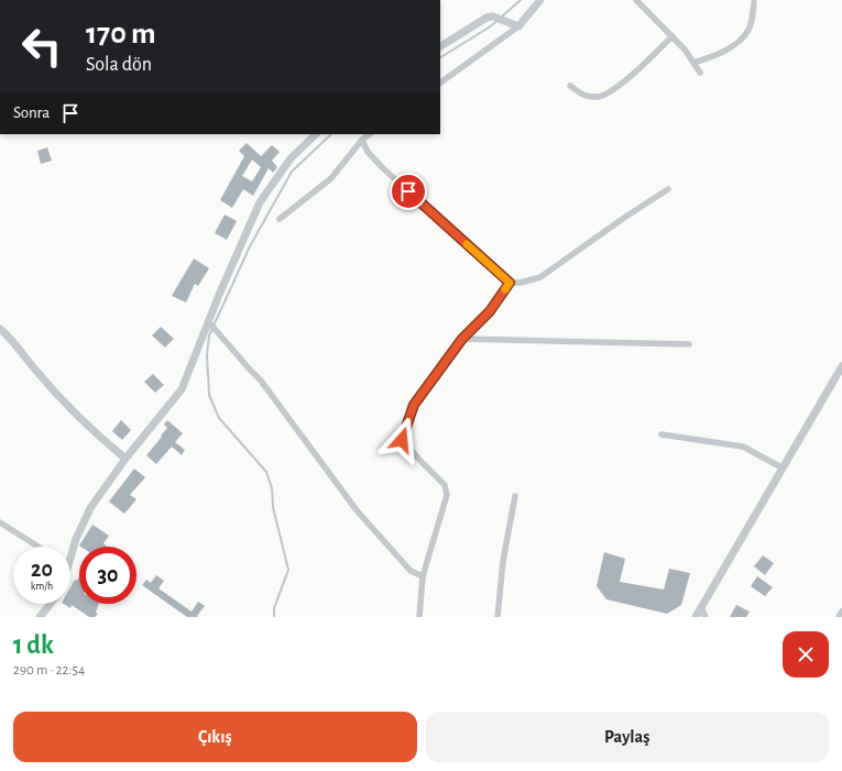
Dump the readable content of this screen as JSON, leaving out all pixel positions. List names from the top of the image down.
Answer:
{
  "page": {
    "turn": ["170 m", "Sola dön"],
    "then": "Sonra",
    "speed": "20 km/h",
    "limit": "30",
    "heading": ["1 dk", "290 m · 22:54"],
    "buttons": ["Çıkış", "Paylaş"]
  }
}
